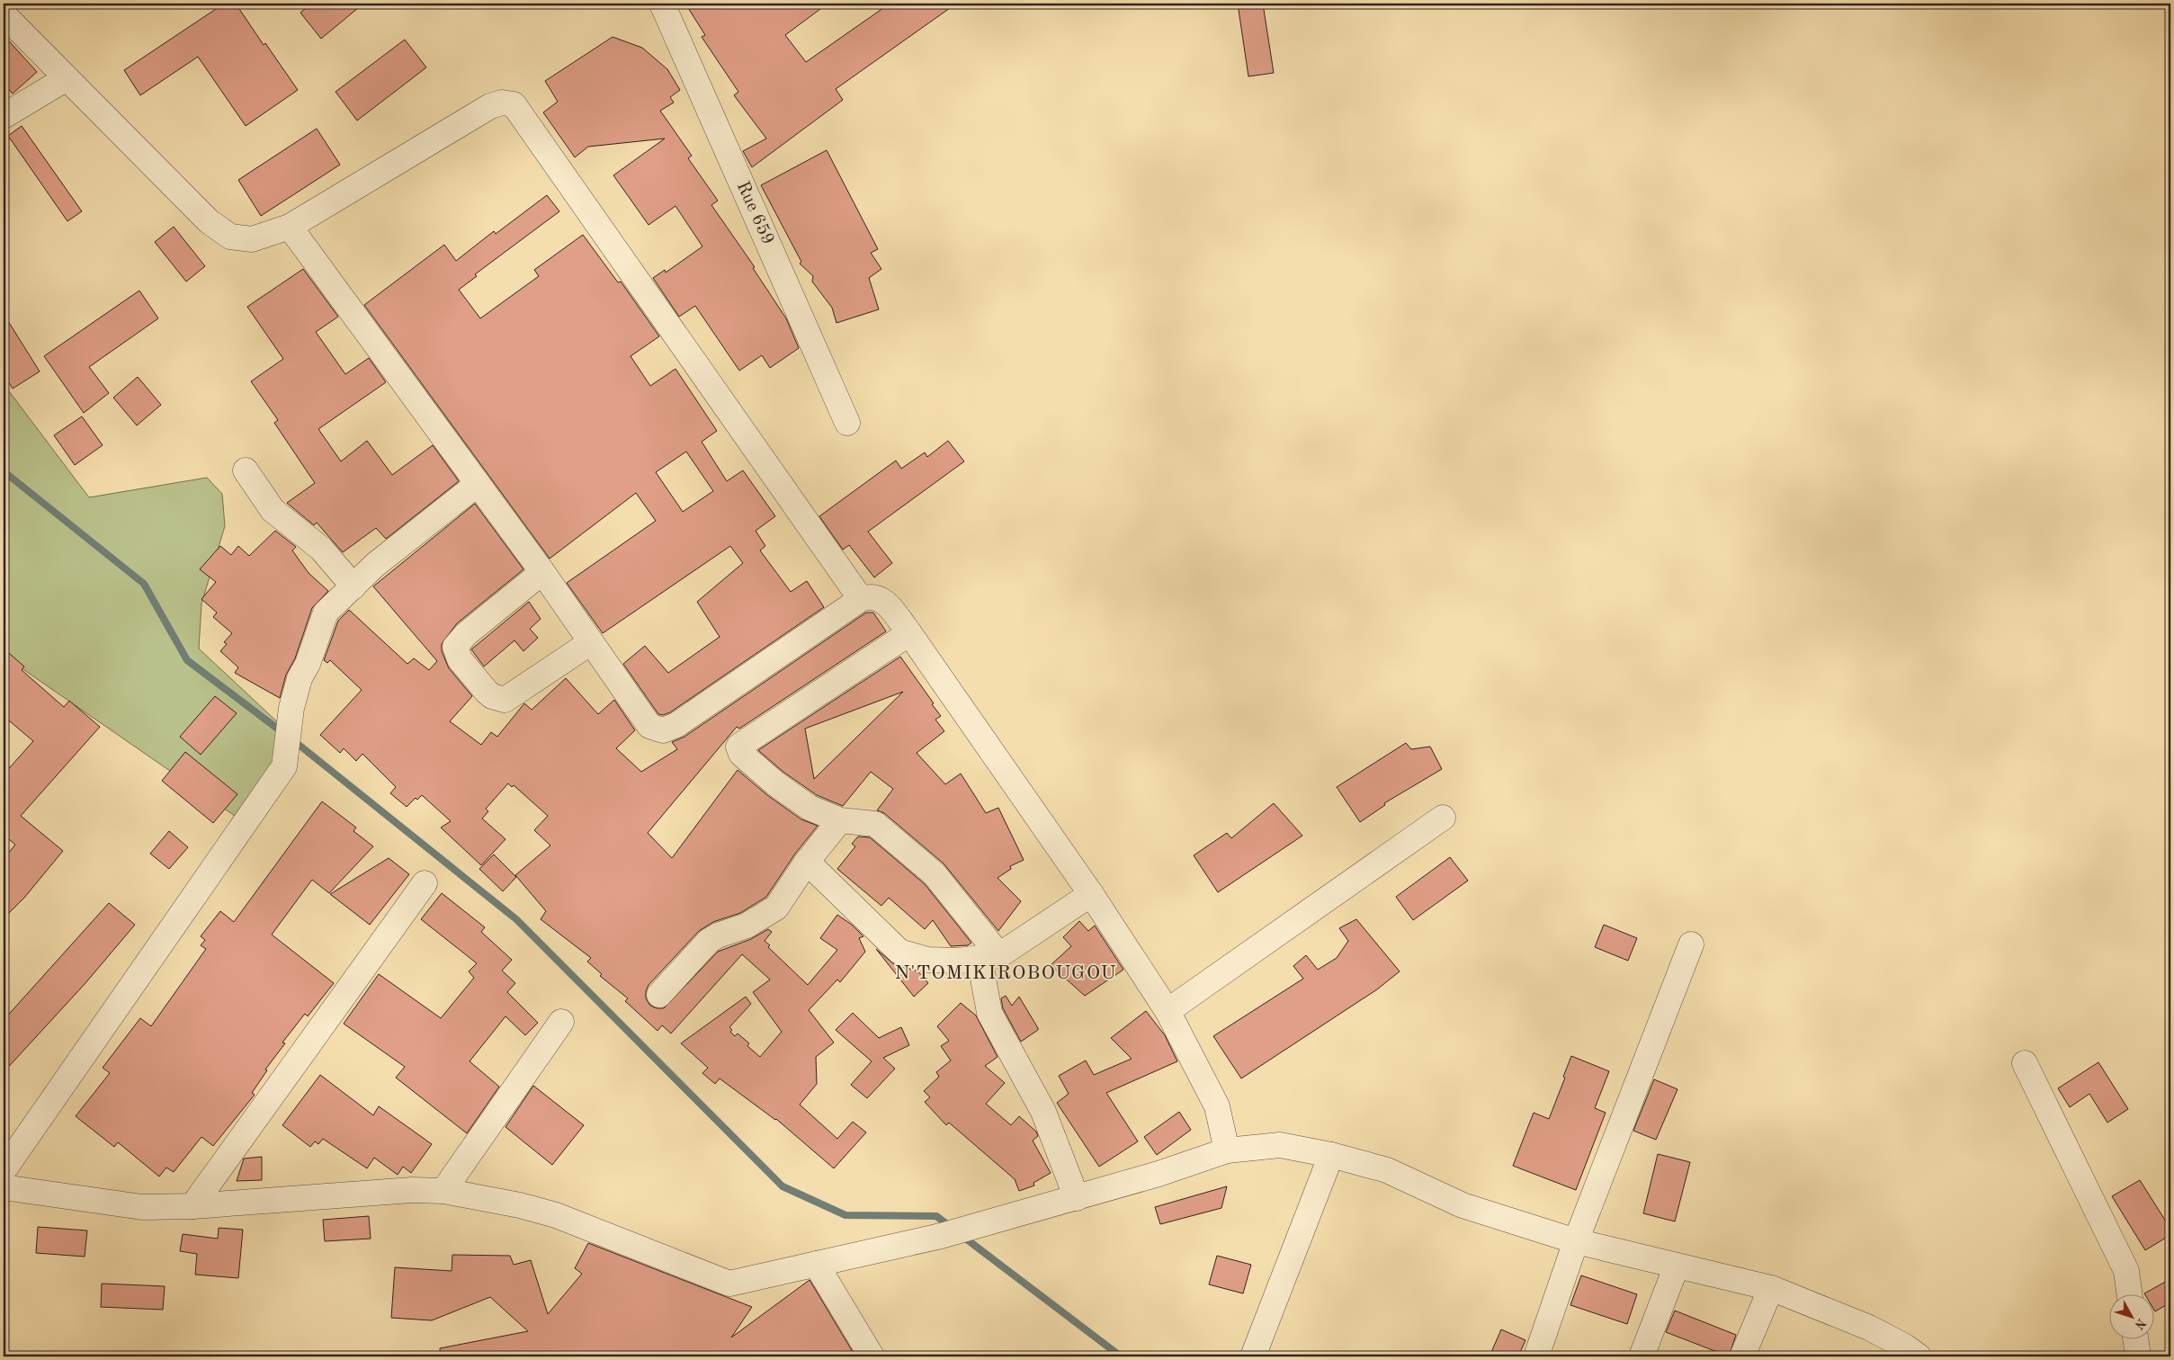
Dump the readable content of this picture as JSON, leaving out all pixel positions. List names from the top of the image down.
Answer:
{
  "streets": {
    "street": ["Rue 659"]
  },
  "districts": ["N'TOMIKIROBOUGOU"],
  "north": "bottom right"
}
